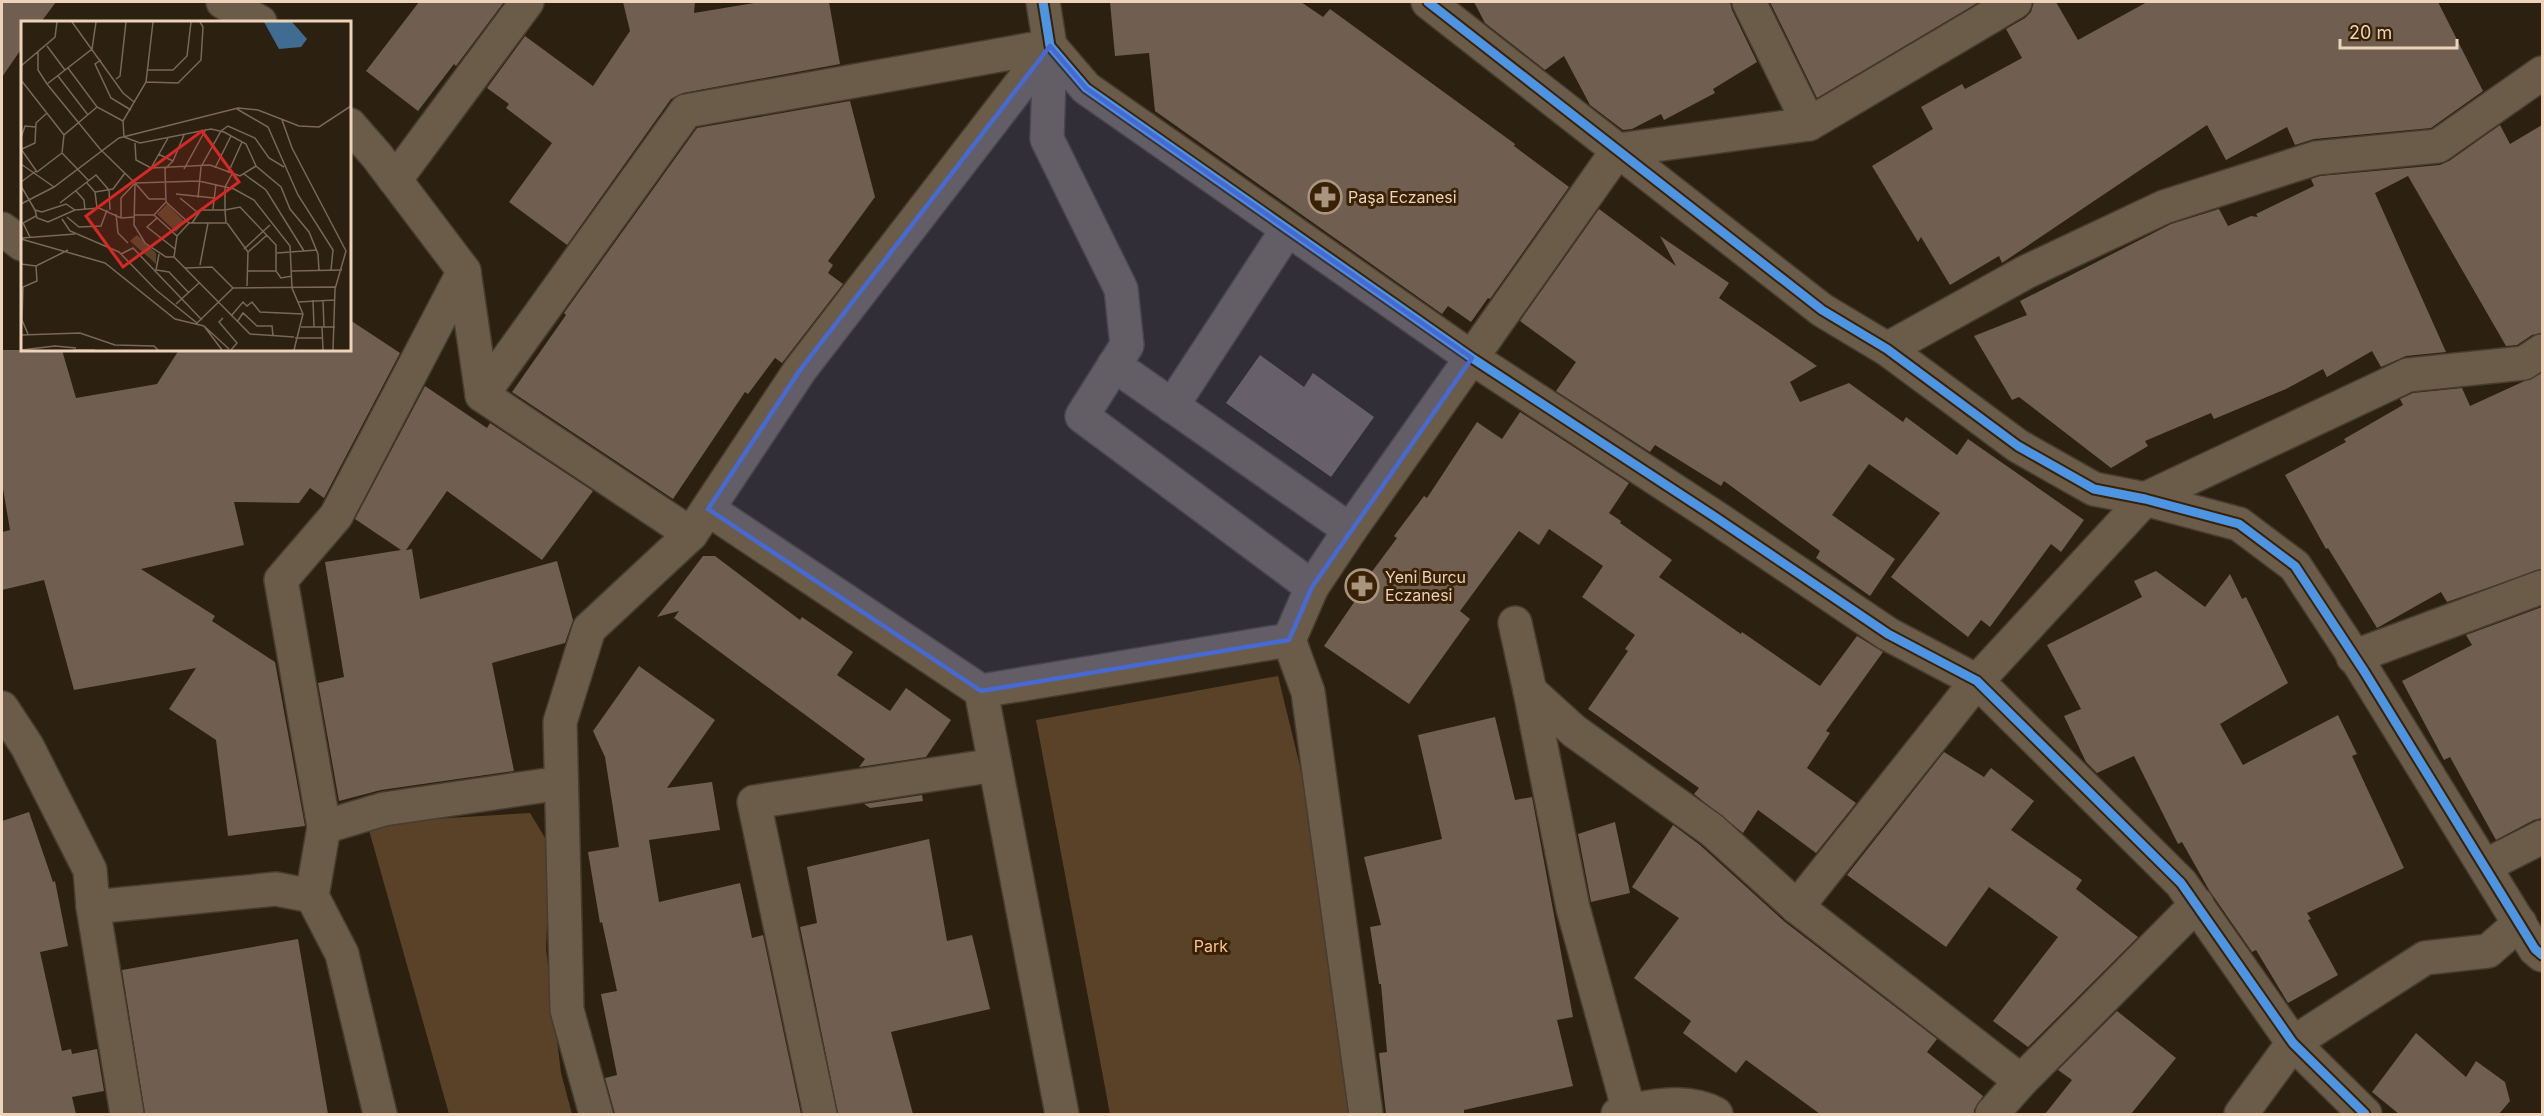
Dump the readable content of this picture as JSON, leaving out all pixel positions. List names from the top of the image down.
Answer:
{
  "parks": ["Park"],
  "places": {
    "pharmacy": ["Paşa Eczanesi", "Yeni Burcu Eczanesi"]
  },
  "scale_bar": "20 m"
}
